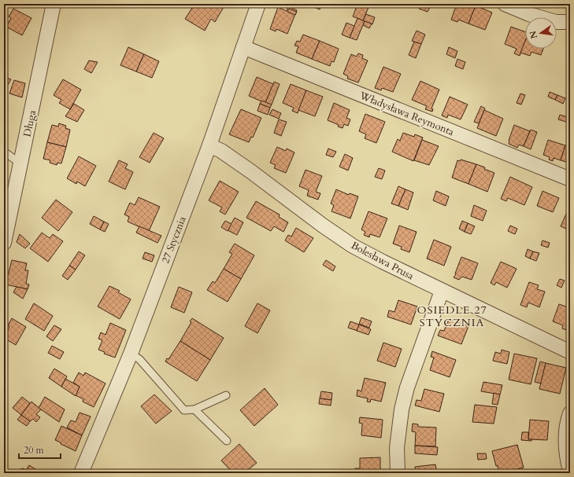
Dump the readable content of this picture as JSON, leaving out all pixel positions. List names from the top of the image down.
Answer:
{
  "streets": {
    "street": [
      "Władysława Reymonta",
      "Długa",
      "27 Stycznia",
      "Bolesława Prusa"
    ]
  },
  "crossings": [
    ["Władysława Reymonta", "27 Stycznia"],
    ["27 Stycznia", "Bolesława Prusa"]
  ],
  "districts": ["OSIEDLE 27 STYCZNIA"],
  "scale_bar": "20 m",
  "north": "left"
}
